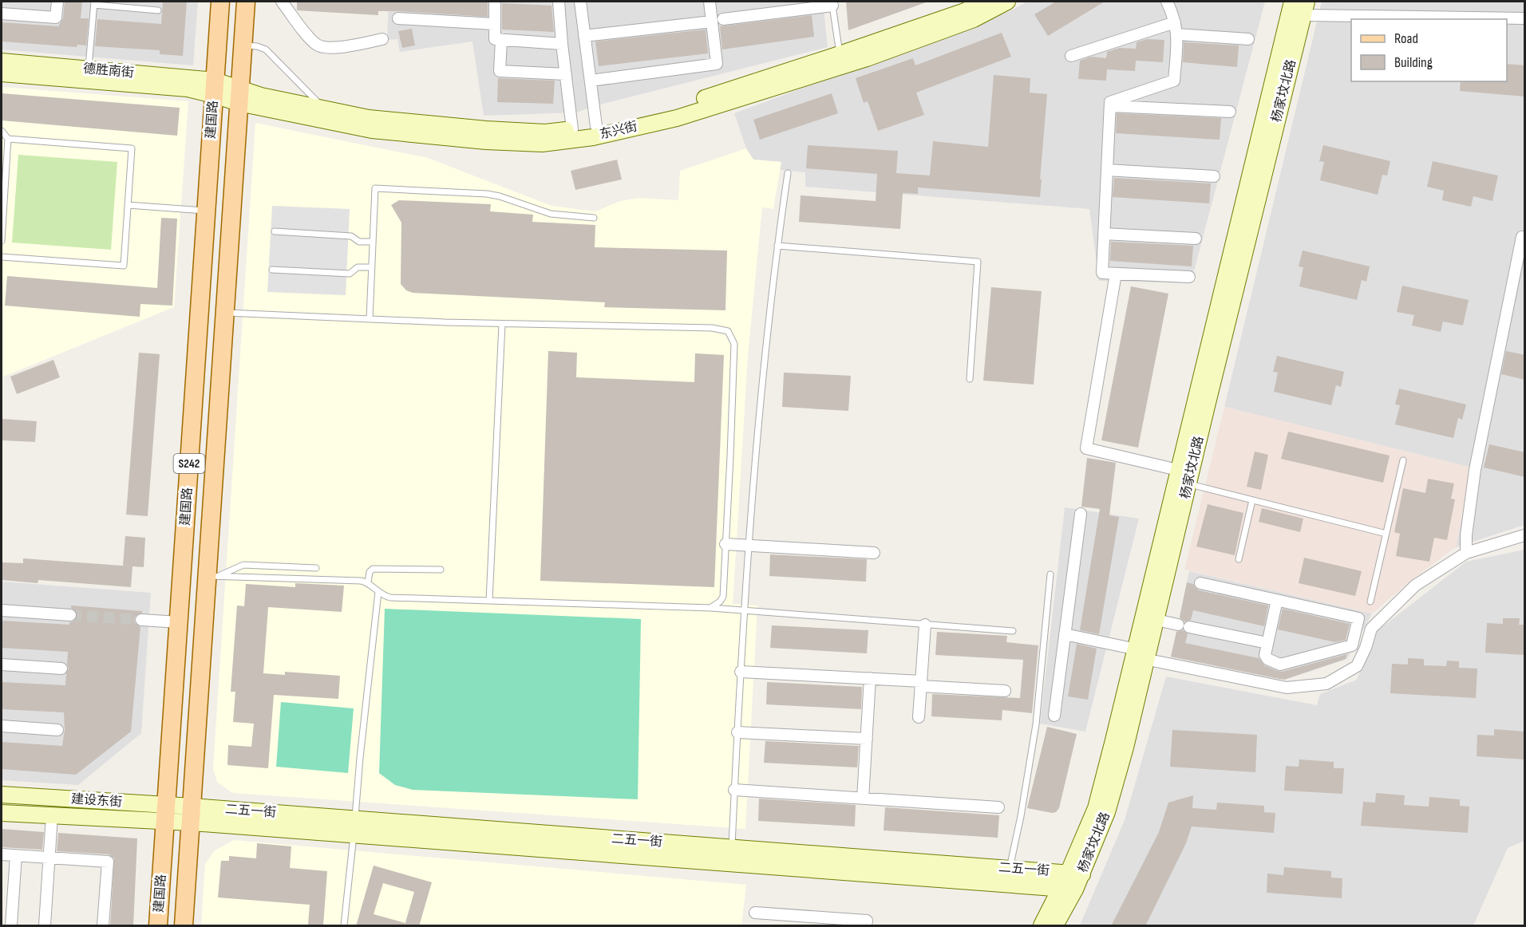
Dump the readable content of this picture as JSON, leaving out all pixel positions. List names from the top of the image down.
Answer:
{
  "streets": {
    "main road": [
      "德胜南街",
      "杨家坟北路",
      "建国路",
      "东兴街",
      "S242",
      "建设东街",
      "二五一街"
    ]
  },
  "crossings": [
    ["德胜南街", "建国路"],
    ["德胜南街", "东兴街"],
    ["杨家坟北路", "二五一街"],
    ["建国路", "东兴街"],
    ["建国路", "建设东街"],
    ["建国路", "二五一街"],
    ["建设东街", "二五一街"]
  ],
  "legend": ["Road", "Building"]
}
